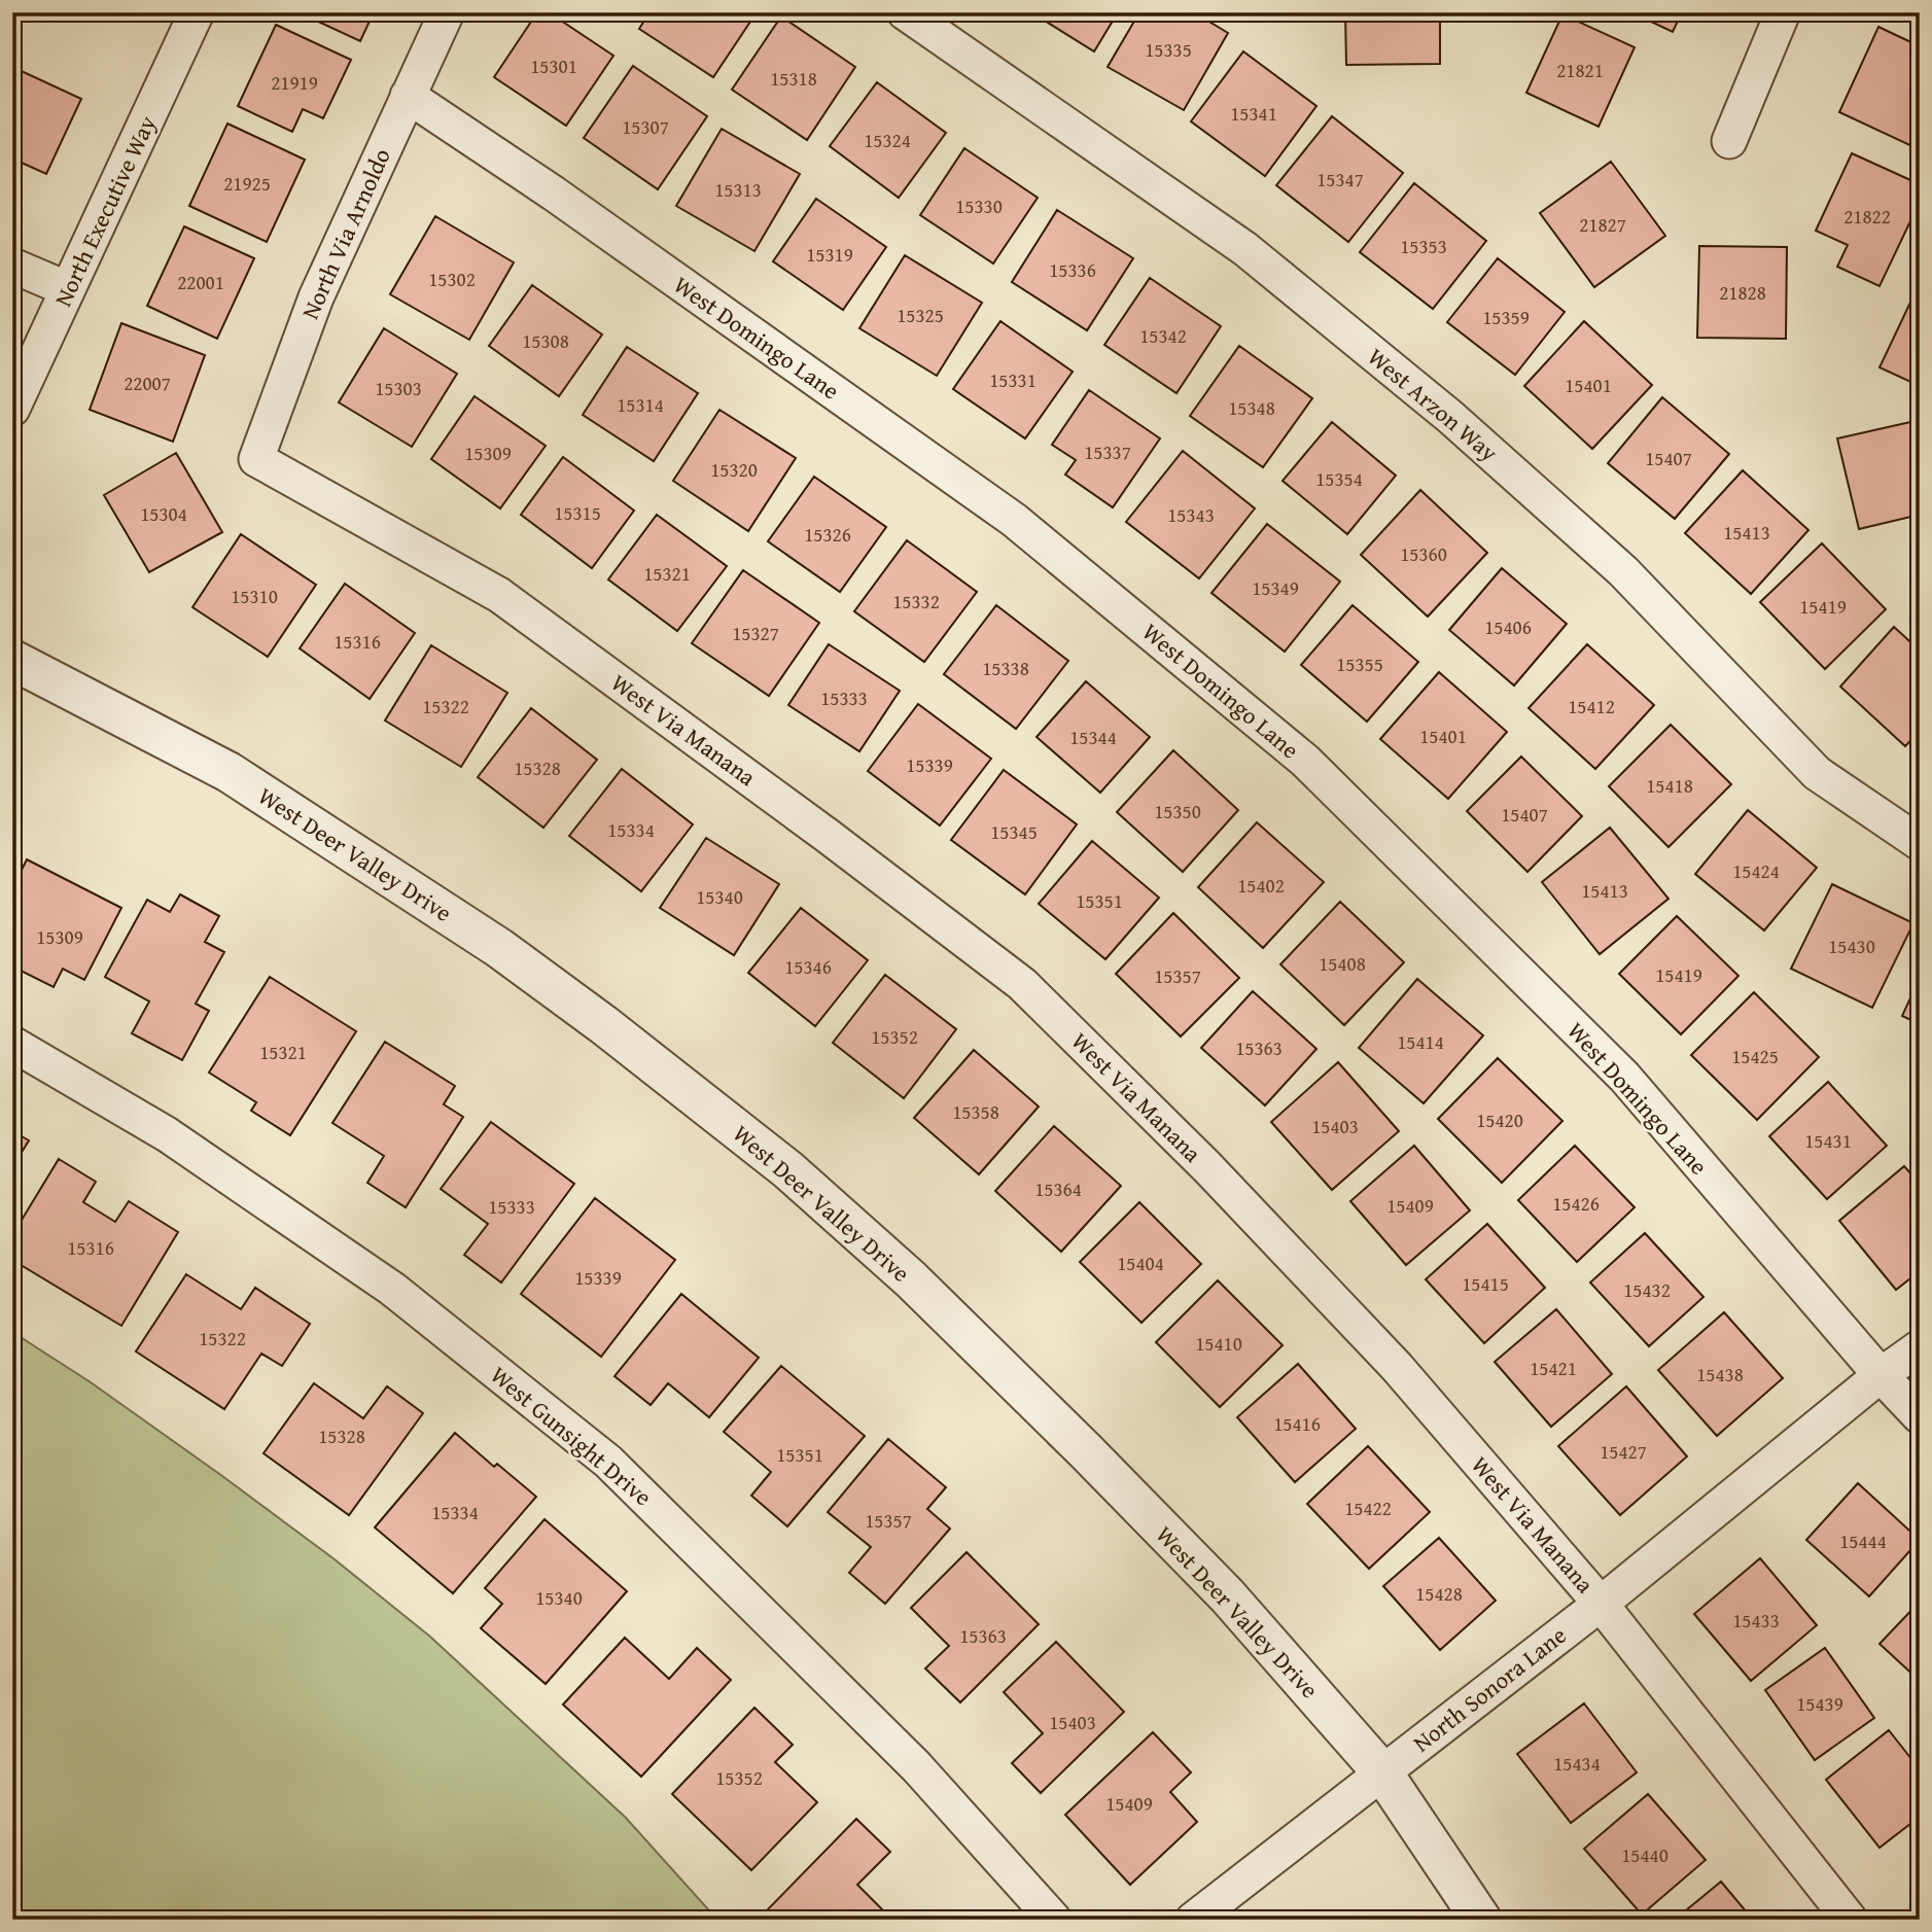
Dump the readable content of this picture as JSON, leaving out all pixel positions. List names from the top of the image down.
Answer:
{
  "streets": {
    "street": [
      "North Executive Way",
      "North Via Arnoldo",
      "West Domingo Lane",
      "West Arzon Way",
      "West Via Manana",
      "West Deer Valley Drive",
      "West Gunsight Drive",
      "North Sonora Lane"
    ]
  },
  "crossings": [
    ["North Via Arnoldo", "West Domingo Lane"],
    ["North Via Arnoldo", "West Via Manana"],
    ["West Domingo Lane", "North Sonora Lane"],
    ["West Via Manana", "North Sonora Lane"],
    ["West Deer Valley Drive", "North Sonora Lane"]
  ],
  "house_numbers": [
    "15335",
    "15301",
    "21821",
    "15318",
    "21919",
    "15341",
    "15307",
    "15324",
    "15347",
    "21925",
    "15313",
    "15330",
    "21822",
    "21827",
    "15353",
    "15319",
    "15336",
    "15302",
    "22001",
    "21828",
    "15325",
    "15359",
    "15342",
    "15308",
    "15331",
    "22007",
    "15401",
    "15303",
    "15314",
    "15348",
    "15337",
    "15309",
    "15407",
    "15320",
    "15354",
    "15315",
    "15304",
    "15343",
    "15413",
    "15326",
    "15360",
    "15321",
    "15349",
    "15310",
    "15332",
    "15419",
    "15406",
    "15327",
    "15316",
    "15355",
    "15338",
    "15333",
    "15322",
    "15412",
    "15401",
    "15344",
    "15339",
    "15328",
    "15418",
    "15350",
    "15407",
    "15334",
    "15345",
    "15424",
    "15402",
    "15413",
    "15340",
    "15351",
    "15309",
    "15430",
    "15408",
    "15346",
    "15419",
    "15357",
    "15352",
    "15414",
    "15363",
    "15321",
    "15425",
    "15358",
    "15420",
    "15403",
    "15431",
    "15364",
    "15426",
    "15409",
    "15333",
    "15316",
    "15404",
    "15339",
    "15415",
    "15432",
    "15322",
    "15410",
    "15421",
    "15438",
    "15416",
    "15328",
    "15427",
    "15351",
    "15422",
    "15334",
    "15357",
    "15444",
    "15428",
    "15340",
    "15433",
    "15363",
    "15439",
    "15403",
    "15434",
    "15352",
    "15409",
    "15440"
  ]
}
